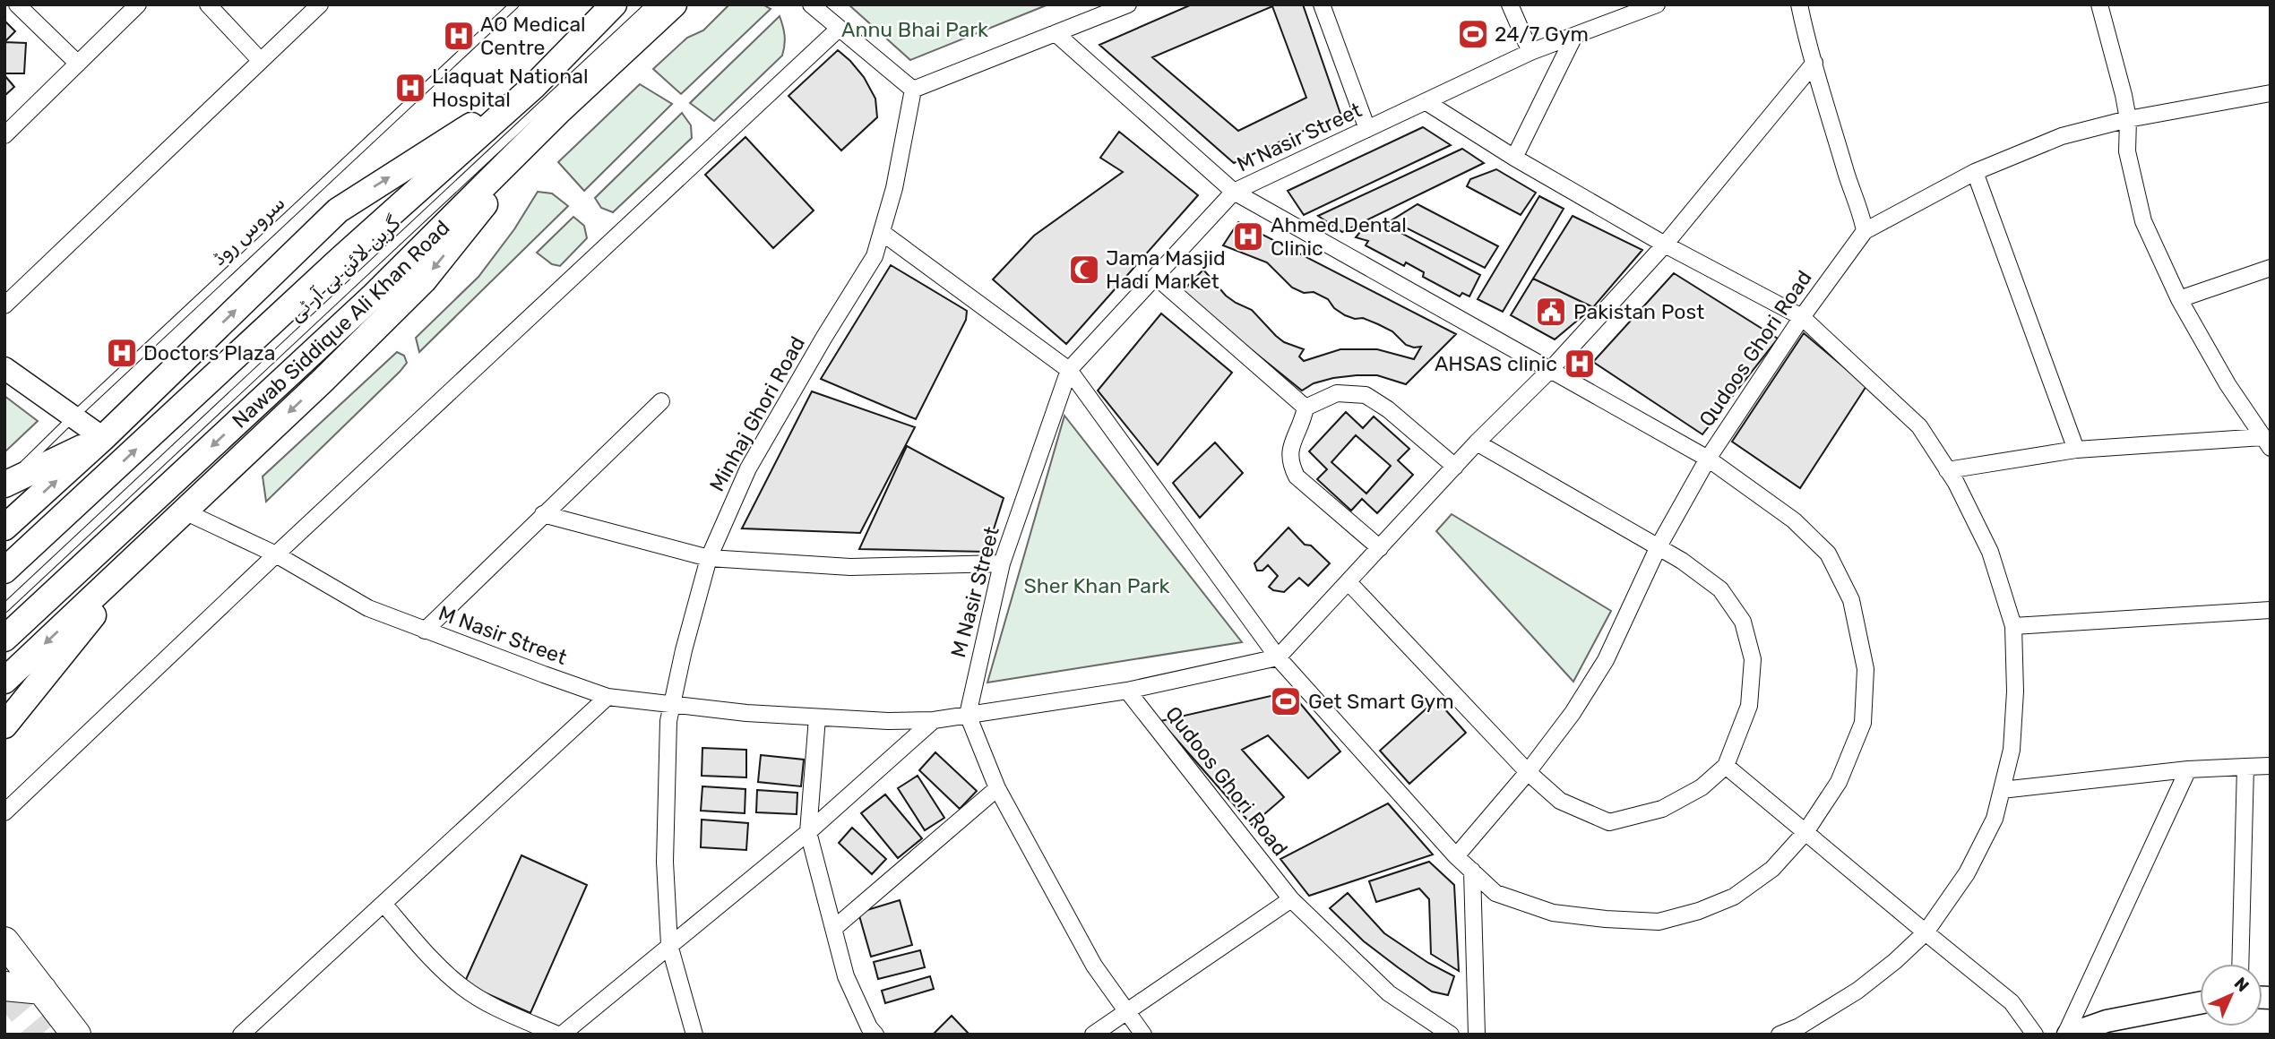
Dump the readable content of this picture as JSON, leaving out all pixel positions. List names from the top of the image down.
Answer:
{
  "streets": {
    "main road": ["Nawab Siddique Ali Khan Road"],
    "street": ["M Nasir Street", "Qudoos Ghori Road", "Minhaj Ghori Road"],
    "lane": ["سروس روڈ", "گرین لائن بی آر ٹی"]
  },
  "crossings": [
    ["M Nasir Street", "Minhaj Ghori Road"],
    ["گرین لائن بی آر ٹی", "Nawab Siddique Ali Khan Road"]
  ],
  "parks": ["Annu Bhai Park", "Sher Khan Park"],
  "places": {
    "sports": ["24/7 Gym", "Get Smart Gym"],
    "hospital": [
      "AO Medical Centre",
      "Liaquat National Hospital",
      "Ahmed Dental Clinic",
      "Doctors Plaza",
      "AHSAS clinic"
    ],
    "mosque": ["Jama Masjid Hadi Market"],
    "public building": ["Pakistan Post"]
  },
  "north": "top right"
}
